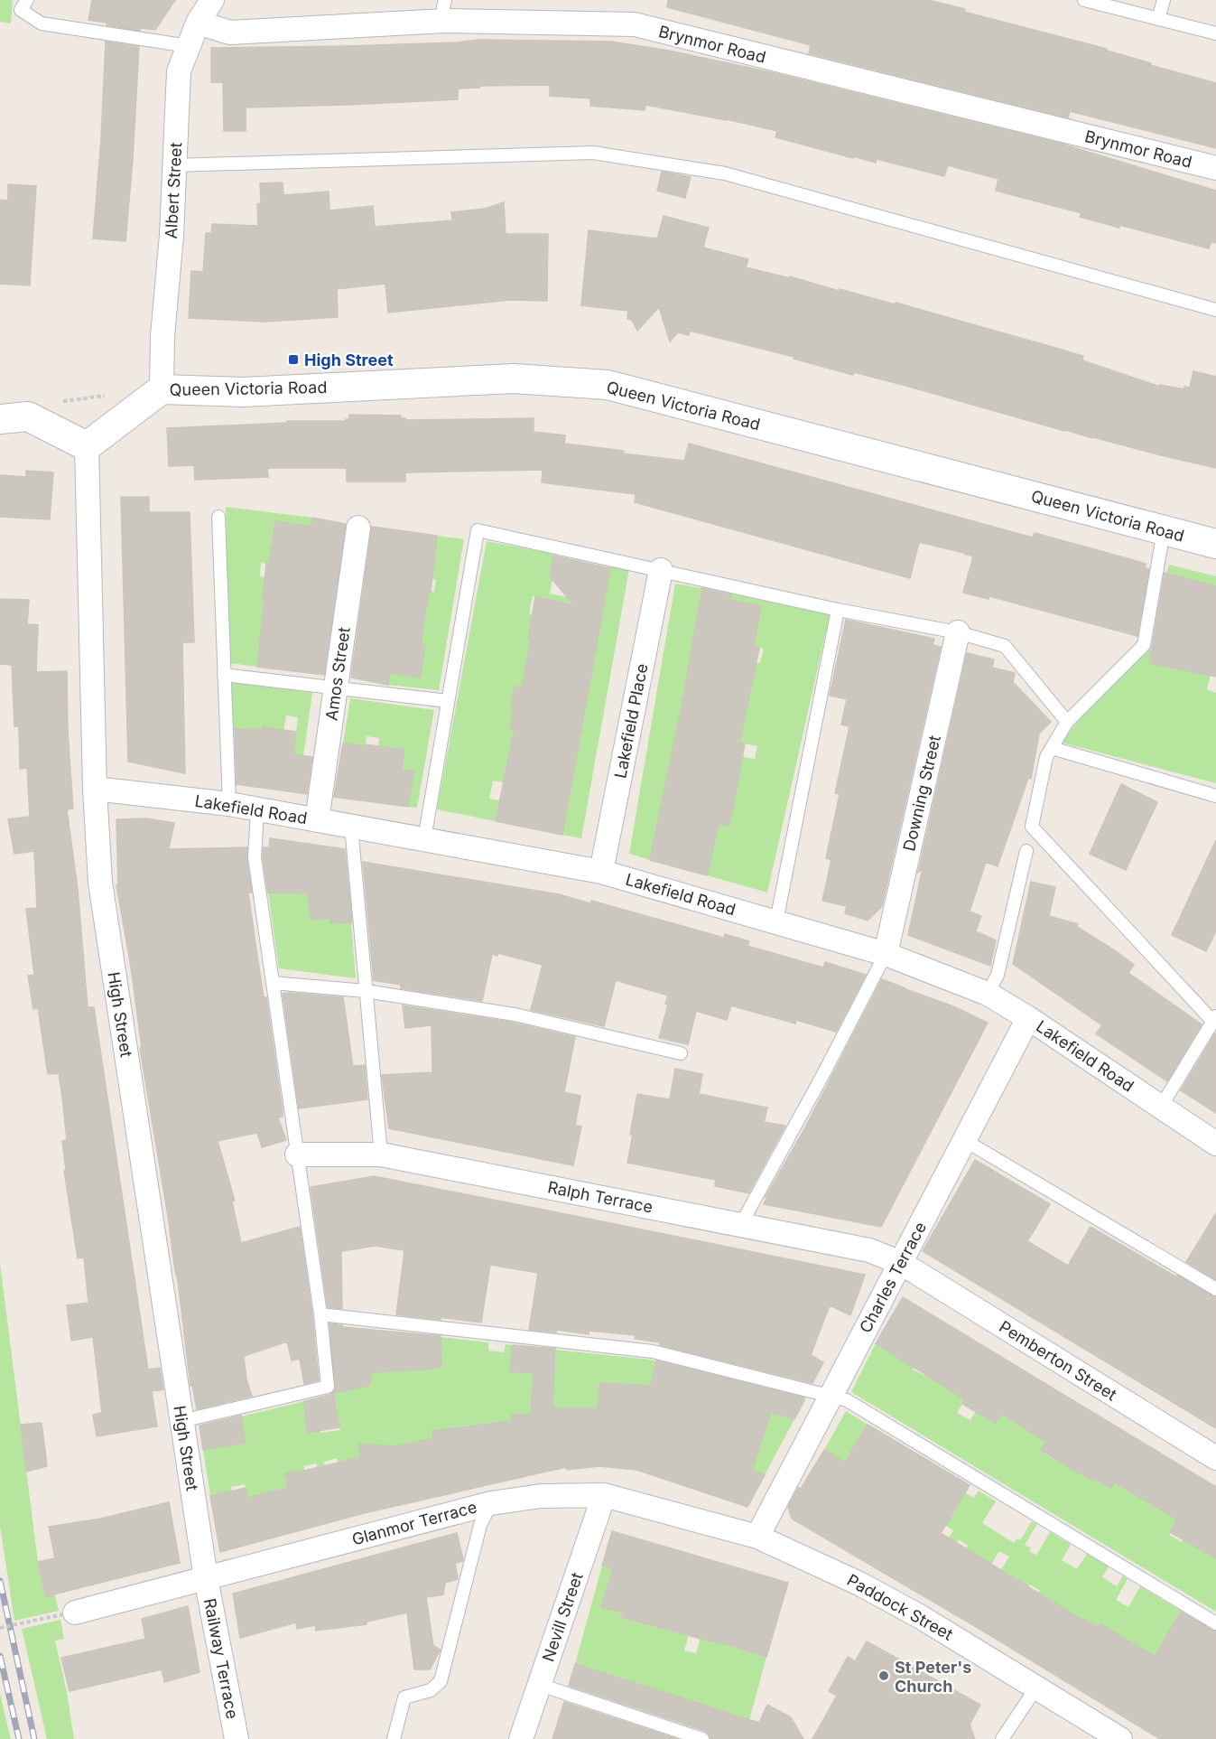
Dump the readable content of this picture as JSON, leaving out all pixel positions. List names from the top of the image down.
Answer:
{
  "streets": {
    "street": [
      "Brynmor Road",
      "Albert Street",
      "Queen Victoria Road",
      "Amos Street",
      "Lakefield Place",
      "Downing Street",
      "Lakefield Road",
      "High Street",
      "Ralph Terrace",
      "Charles Terrace",
      "Pemberton Street",
      "Glanmor Terrace",
      "Paddock Street",
      "Nevill Street",
      "Railway Terrace"
    ]
  },
  "crossings": [
    ["Brynmor Road", "Albert Street"],
    ["Albert Street", "Queen Victoria Road"],
    ["Queen Victoria Road", "High Street"],
    ["Amos Street", "Lakefield Road"],
    ["Lakefield Place", "Lakefield Road"],
    ["Downing Street", "Lakefield Road"],
    ["Lakefield Road", "High Street"],
    ["Lakefield Road", "Charles Terrace"],
    ["High Street", "Glanmor Terrace"],
    ["High Street", "Railway Terrace"],
    ["Ralph Terrace", "Charles Terrace"],
    ["Ralph Terrace", "Pemberton Street"],
    ["Charles Terrace", "Pemberton Street"],
    ["Charles Terrace", "Glanmor Terrace"],
    ["Charles Terrace", "Paddock Street"],
    ["Glanmor Terrace", "Paddock Street"],
    ["Glanmor Terrace", "Nevill Street"],
    ["Glanmor Terrace", "Railway Terrace"]
  ],
  "places": {
    "transit": ["High Street"],
    "other": ["St Peter's Church"]
  }
}
